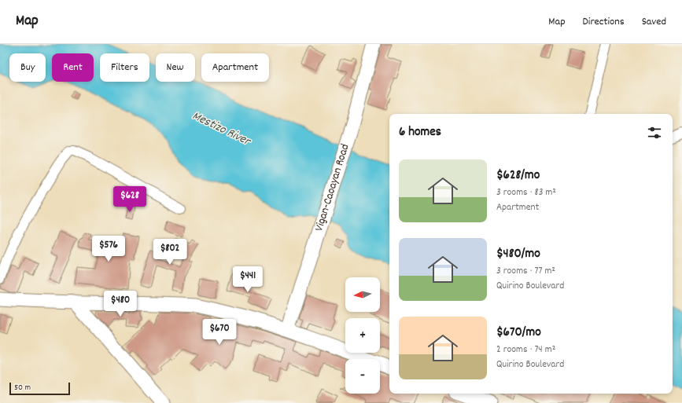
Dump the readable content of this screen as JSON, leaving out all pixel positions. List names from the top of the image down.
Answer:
{
  "streets": {
    "main road": ["Vigan-Caoayan Road"]
  },
  "water": ["Mestizo River"],
  "scale_bar": "50 m",
  "north": "left",
  "page": {
    "header": "Map",
    "nav": ["Map", "Directions", "Saved"],
    "chip": [
      "Buy",
      "Rent",
      "Filters",
      "New",
      "Apartment"
    ],
    "heading": "6 homes",
    "list": [
      {
        "name": "$628/mo",
        "note": "3 rooms · 83 m² · Apartment"
      },
      {
        "name": "$480/mo",
        "note": "3 rooms · 77 m² · Quirino Boulevard"
      },
      {
        "name": "$670/mo",
        "note": "2 rooms · 74 m² · Quirino Boulevard"
      }
    ],
    "price": [
      "$628",
      "$576",
      "$802",
      "$441",
      "$480",
      "$670"
    ],
    "map_buttons": ["+", "−"],
    "scale": "50 m"
  }
}
